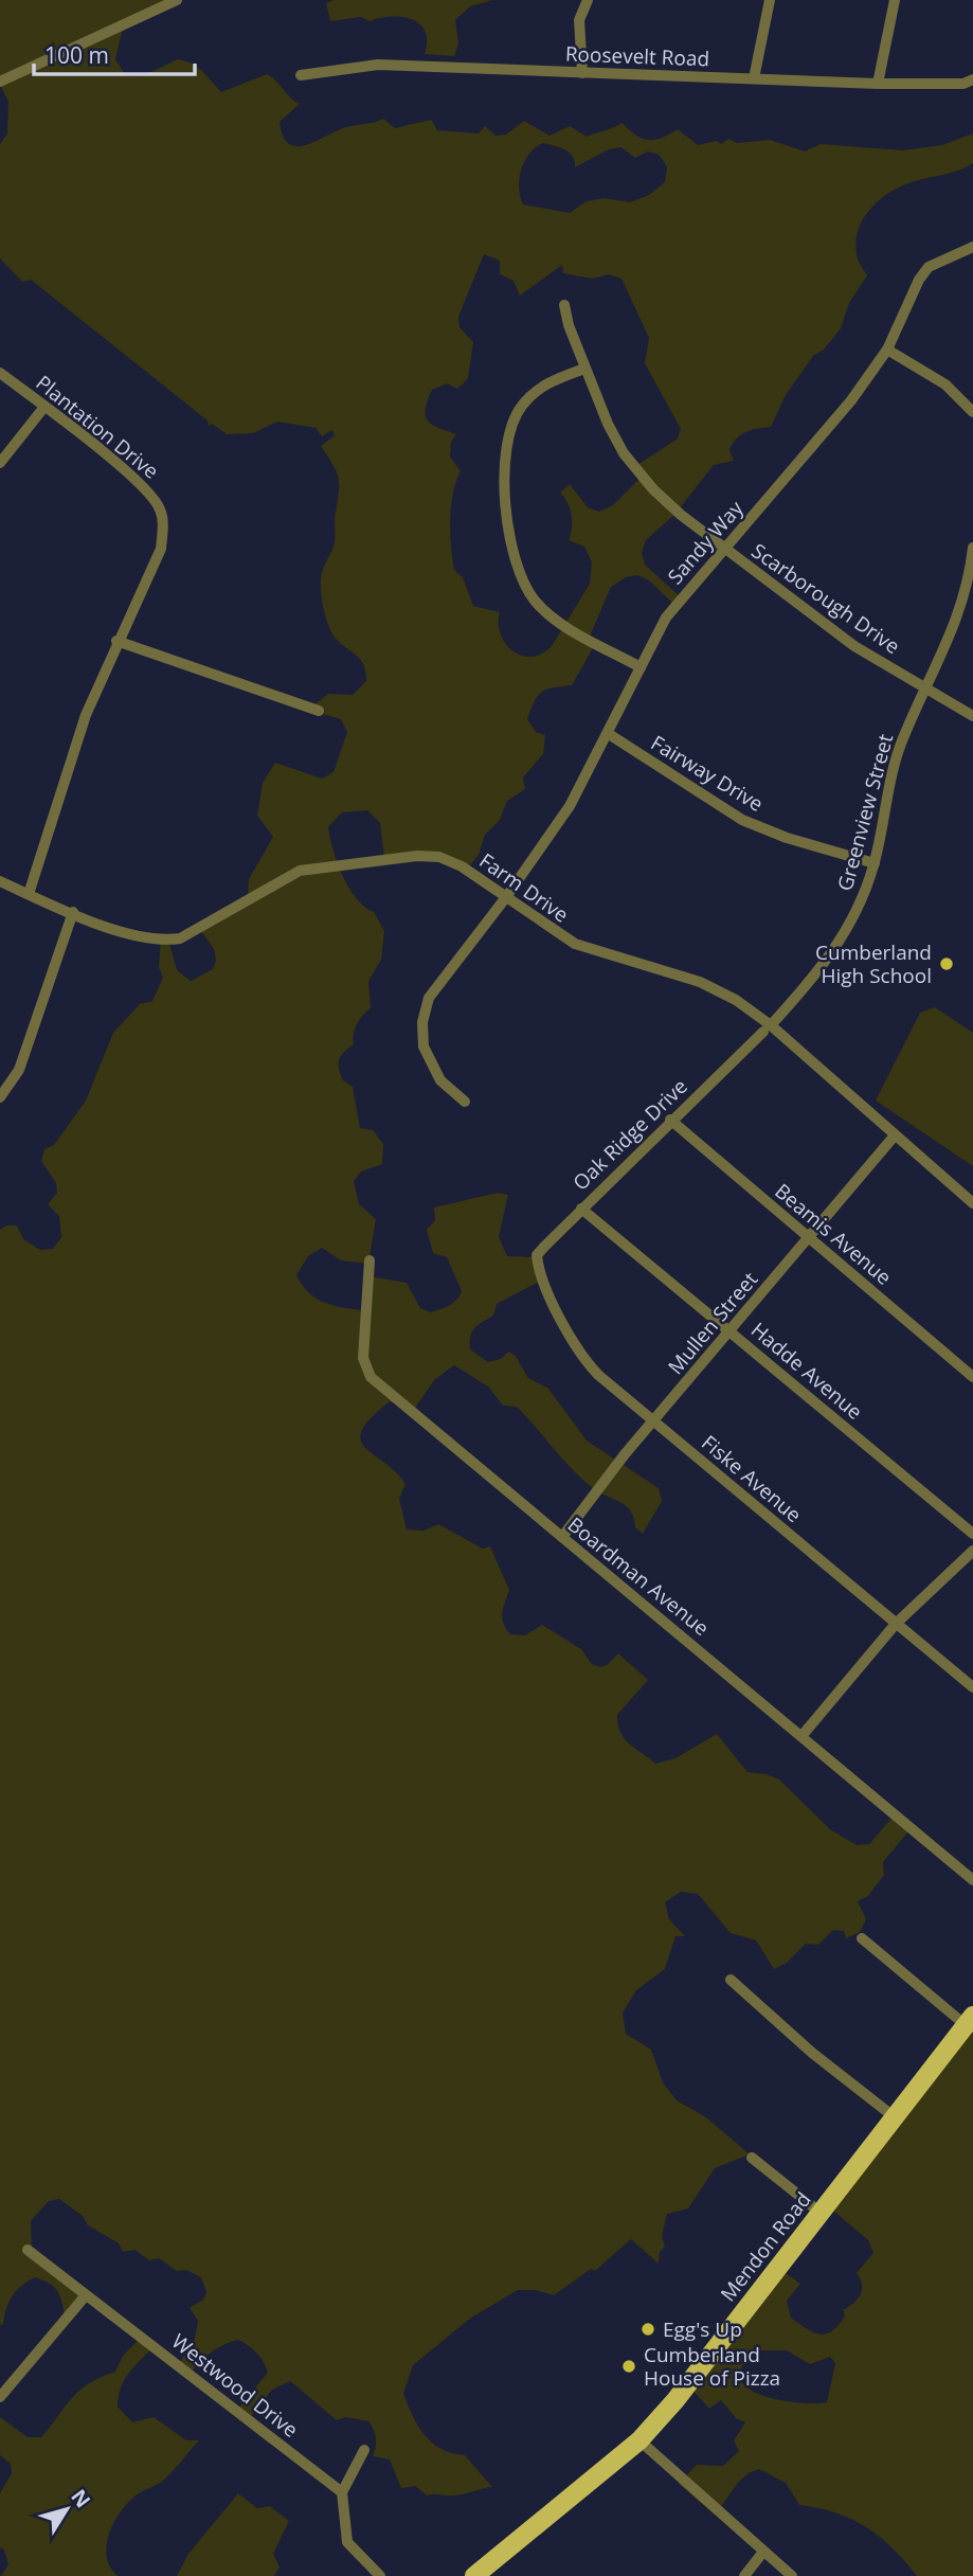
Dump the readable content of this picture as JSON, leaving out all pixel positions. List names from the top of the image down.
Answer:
{
  "streets": {
    "main road": ["Mendon Road"],
    "street": [
      "Roosevelt Road",
      "Plantation Drive",
      "Sandy Way",
      "Scarborough Drive",
      "Fairway Drive",
      "Greenview Street",
      "Farm Drive",
      "Oak Ridge Drive",
      "Beamis Avenue",
      "Mullen Street",
      "Hadde Avenue",
      "Fiske Avenue",
      "Boardman Avenue",
      "Westwood Drive"
    ]
  },
  "crossings": [
    ["Plantation Drive", "Farm Drive"],
    ["Sandy Way", "Scarborough Drive"],
    ["Sandy Way", "Fairway Drive"],
    ["Sandy Way", "Farm Drive"],
    ["Scarborough Drive", "Greenview Street"],
    ["Fairway Drive", "Greenview Street"],
    ["Greenview Street", "Farm Drive"],
    ["Greenview Street", "Oak Ridge Drive"],
    ["Farm Drive", "Oak Ridge Drive"],
    ["Farm Drive", "Mullen Street"],
    ["Oak Ridge Drive", "Beamis Avenue"],
    ["Oak Ridge Drive", "Hadde Avenue"],
    ["Oak Ridge Drive", "Fiske Avenue"],
    ["Beamis Avenue", "Mullen Street"],
    ["Mullen Street", "Hadde Avenue"],
    ["Mullen Street", "Fiske Avenue"],
    ["Mullen Street", "Boardman Avenue"]
  ],
  "places": ["Cumberland High School", "Egg's Up", "Cumberland House of Pizza"],
  "scale_bar": "100 m",
  "north": "top right"
}
